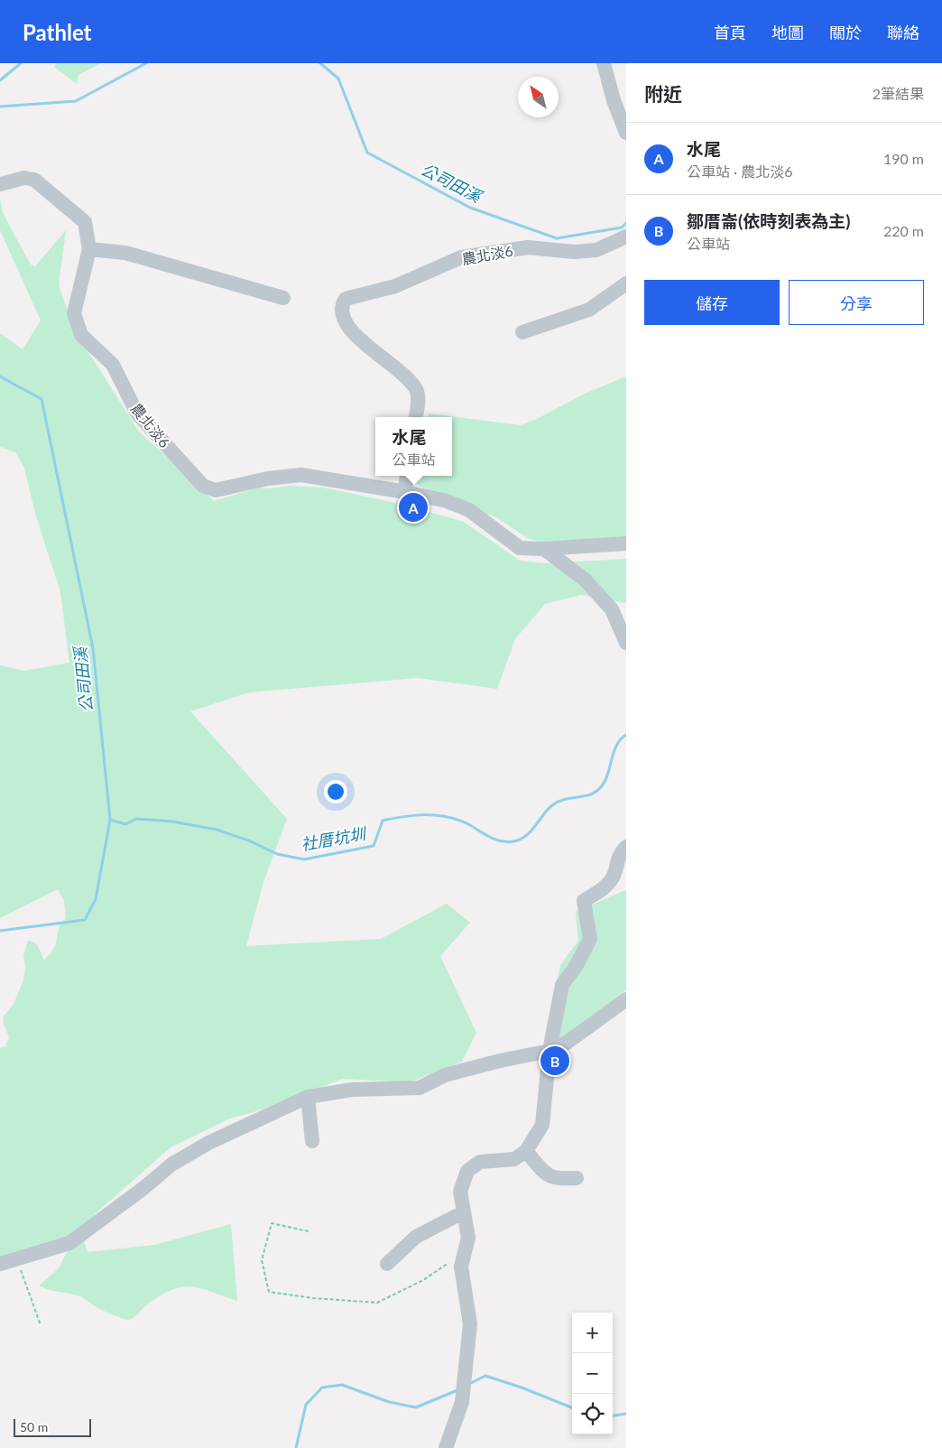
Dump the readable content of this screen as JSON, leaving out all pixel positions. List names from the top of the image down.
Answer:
{
  "streets": {
    "street": ["農北淡6"]
  },
  "water": ["公司田溪", "社厝坑圳"],
  "scale_bar": "50 m",
  "north": "top left",
  "page": {
    "header": "Pathlet",
    "nav": [
      "首頁",
      "地圖",
      "關於",
      "聯絡"
    ],
    "heading": ["附近", "2筆結果"],
    "list": [
      {
        "mark": "A",
        "name": "水尾",
        "note": "公車站 · 農北淡6",
        "value": "190 m"
      },
      {
        "mark": "B",
        "name": "鄒厝崙(依時刻表為主)",
        "note": "公車站",
        "value": "220 m"
      }
    ],
    "buttons": ["儲存", "分享"],
    "popup": ["水尾", "公車站"],
    "pins": ["A", "B"],
    "map_buttons": ["+", "−"],
    "scale": "50 m"
  }
}
